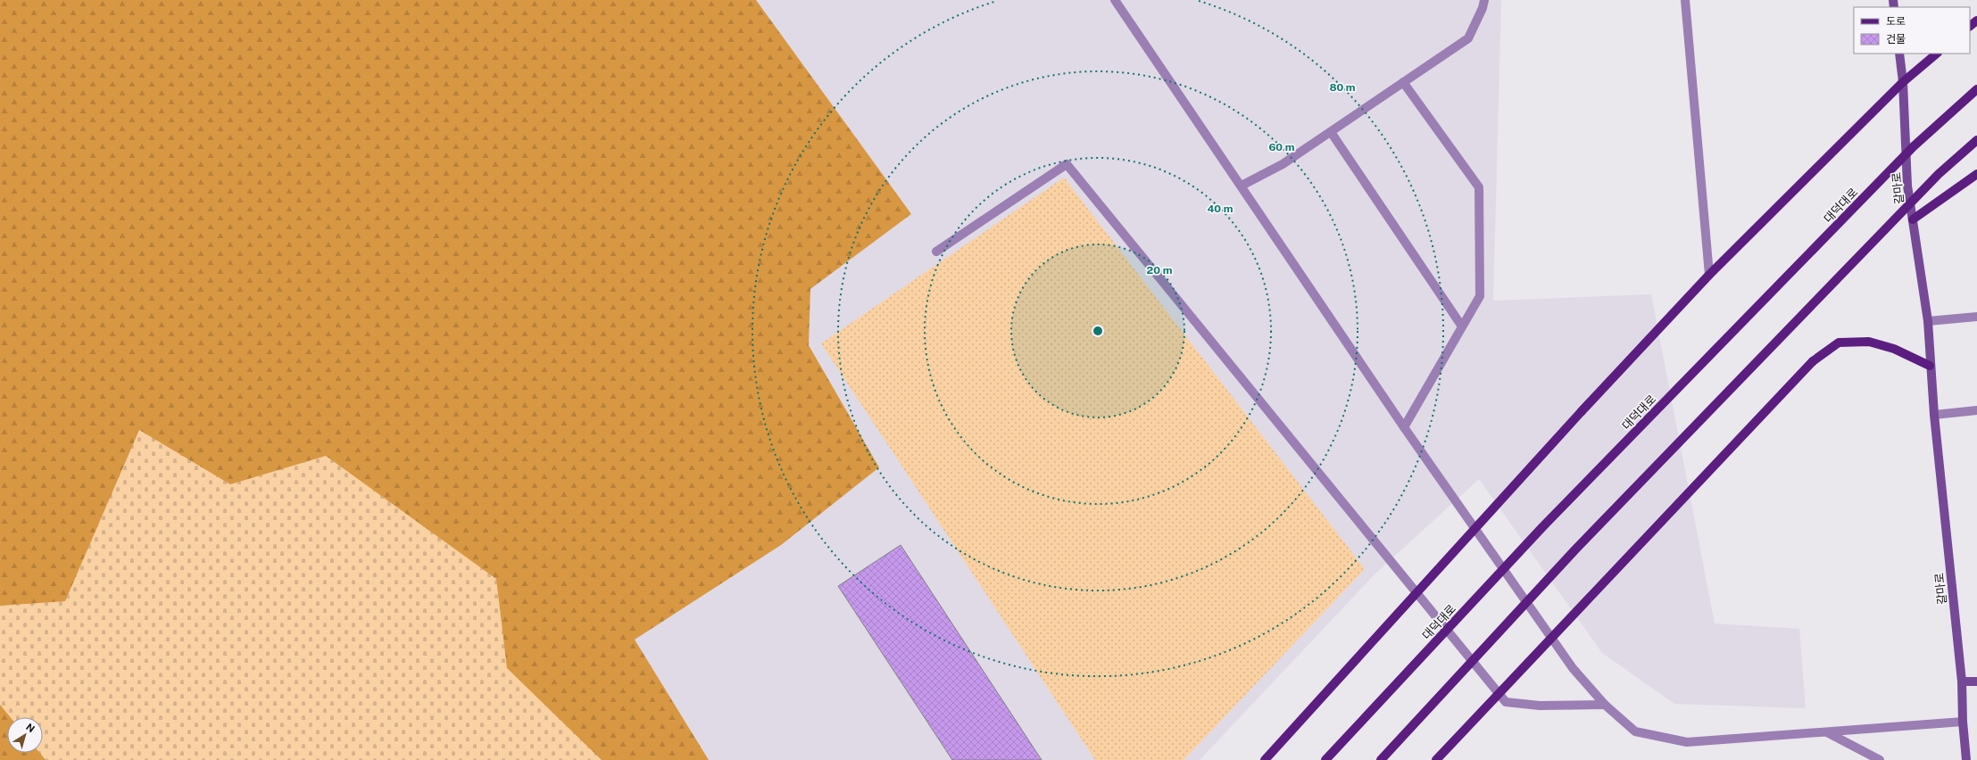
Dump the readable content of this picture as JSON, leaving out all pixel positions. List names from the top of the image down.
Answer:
{
  "streets": {
    "main road": ["갈마로", "대덕대로"]
  },
  "legend": ["도로", "건물"],
  "north": "top right",
  "rings": [
    "80 m",
    "60 m",
    "40 m",
    "20 m"
  ]
}
